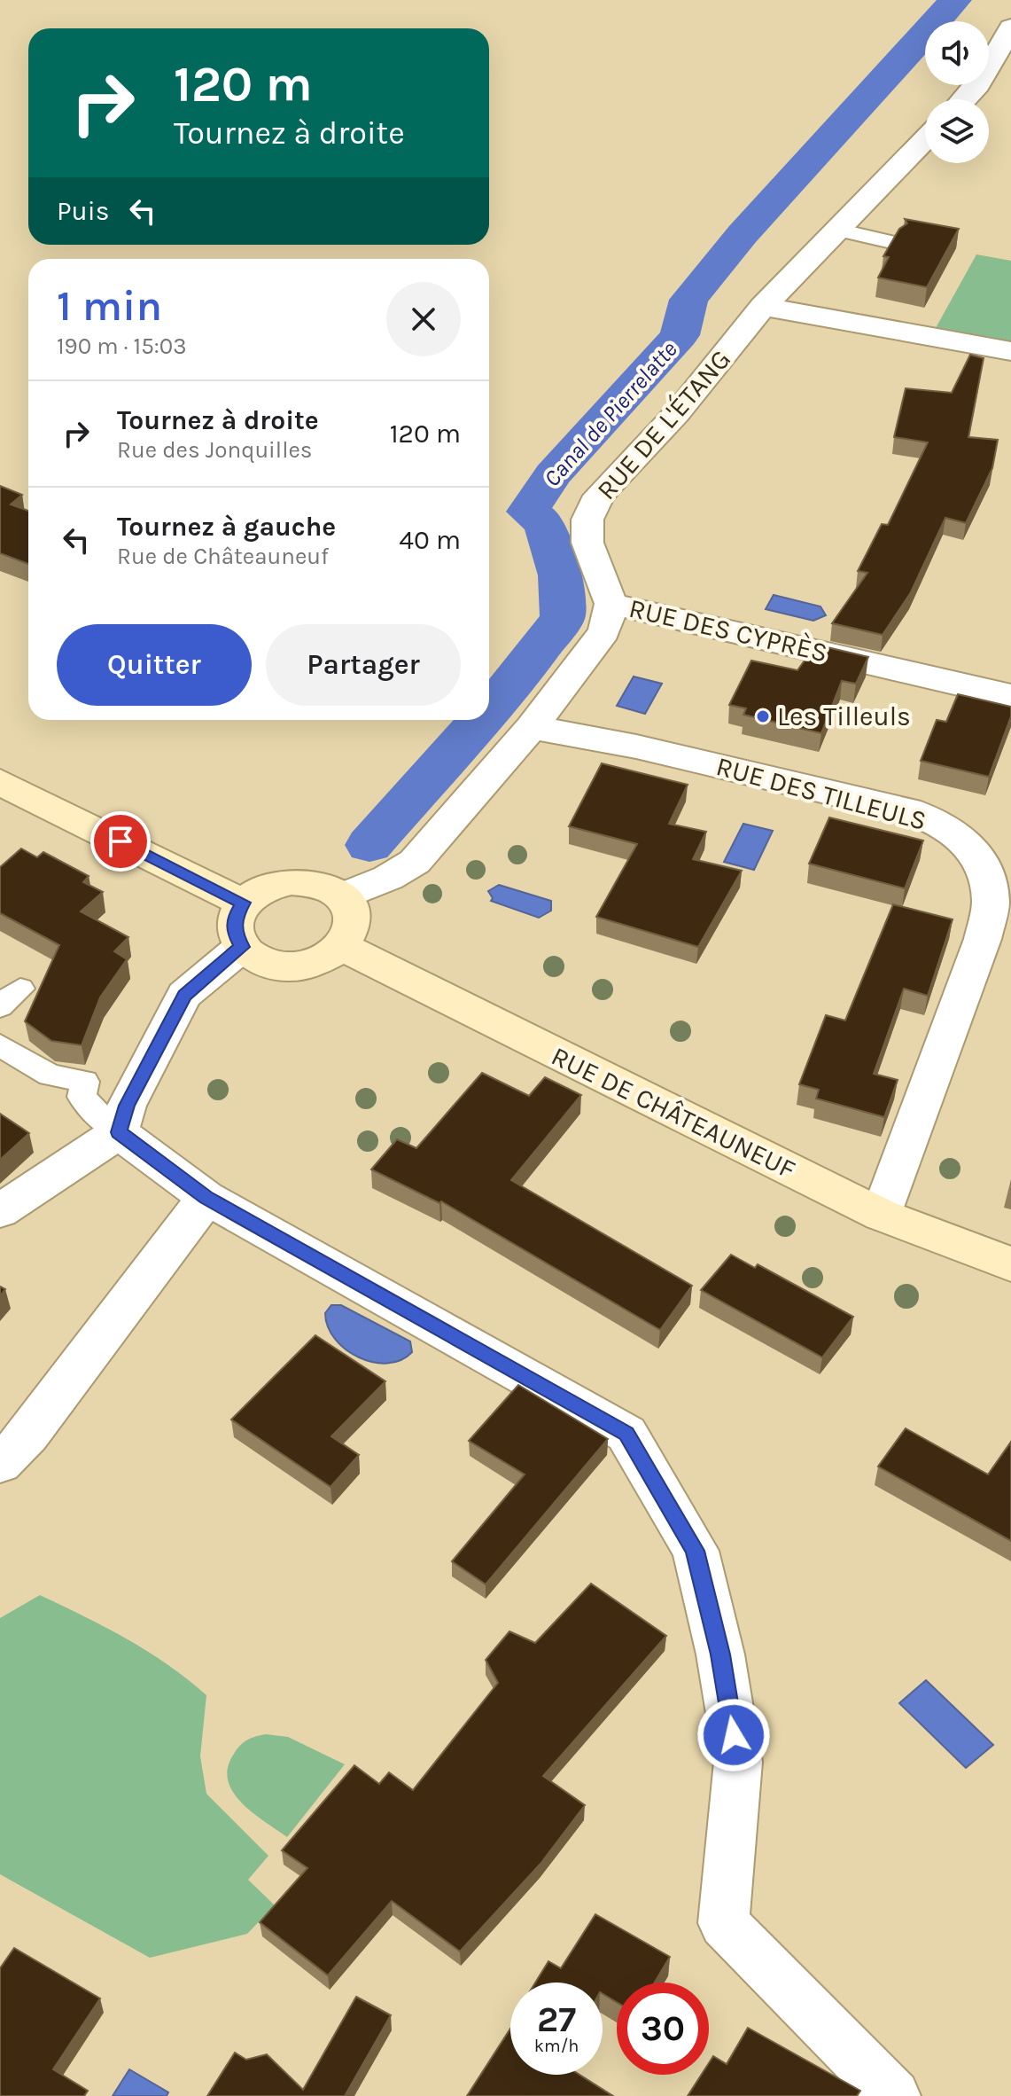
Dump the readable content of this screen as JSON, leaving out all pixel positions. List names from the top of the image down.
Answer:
{
  "streets": {
    "main road": ["RUE DE CHÂTEAUNEUF"],
    "street": ["RUE DE L'ÉTANG", "RUE DES CYPRÈS", "RUE DES TILLEULS"]
  },
  "crossings": [
    ["RUE DE L'ÉTANG", "RUE DES CYPRÈS"],
    ["RUE DES TILLEULS", "RUE DE CHÂTEAUNEUF"]
  ],
  "water": ["Canal de Pierrelatte"],
  "places": ["Les Tilleuls"],
  "page": {
    "turn": ["120 m", "Tournez à droite"],
    "then": "Puis",
    "heading": ["1 min", "190 m · 15:03"],
    "list": [
      {
        "name": "Tournez à droite",
        "note": "Rue des Jonquilles",
        "value": "120 m"
      },
      {
        "name": "Tournez à gauche",
        "note": "Rue de Châteauneuf",
        "value": "40 m"
      }
    ],
    "buttons": ["Quitter", "Partager"],
    "speed": "27 km/h",
    "limit": "30"
  }
}
